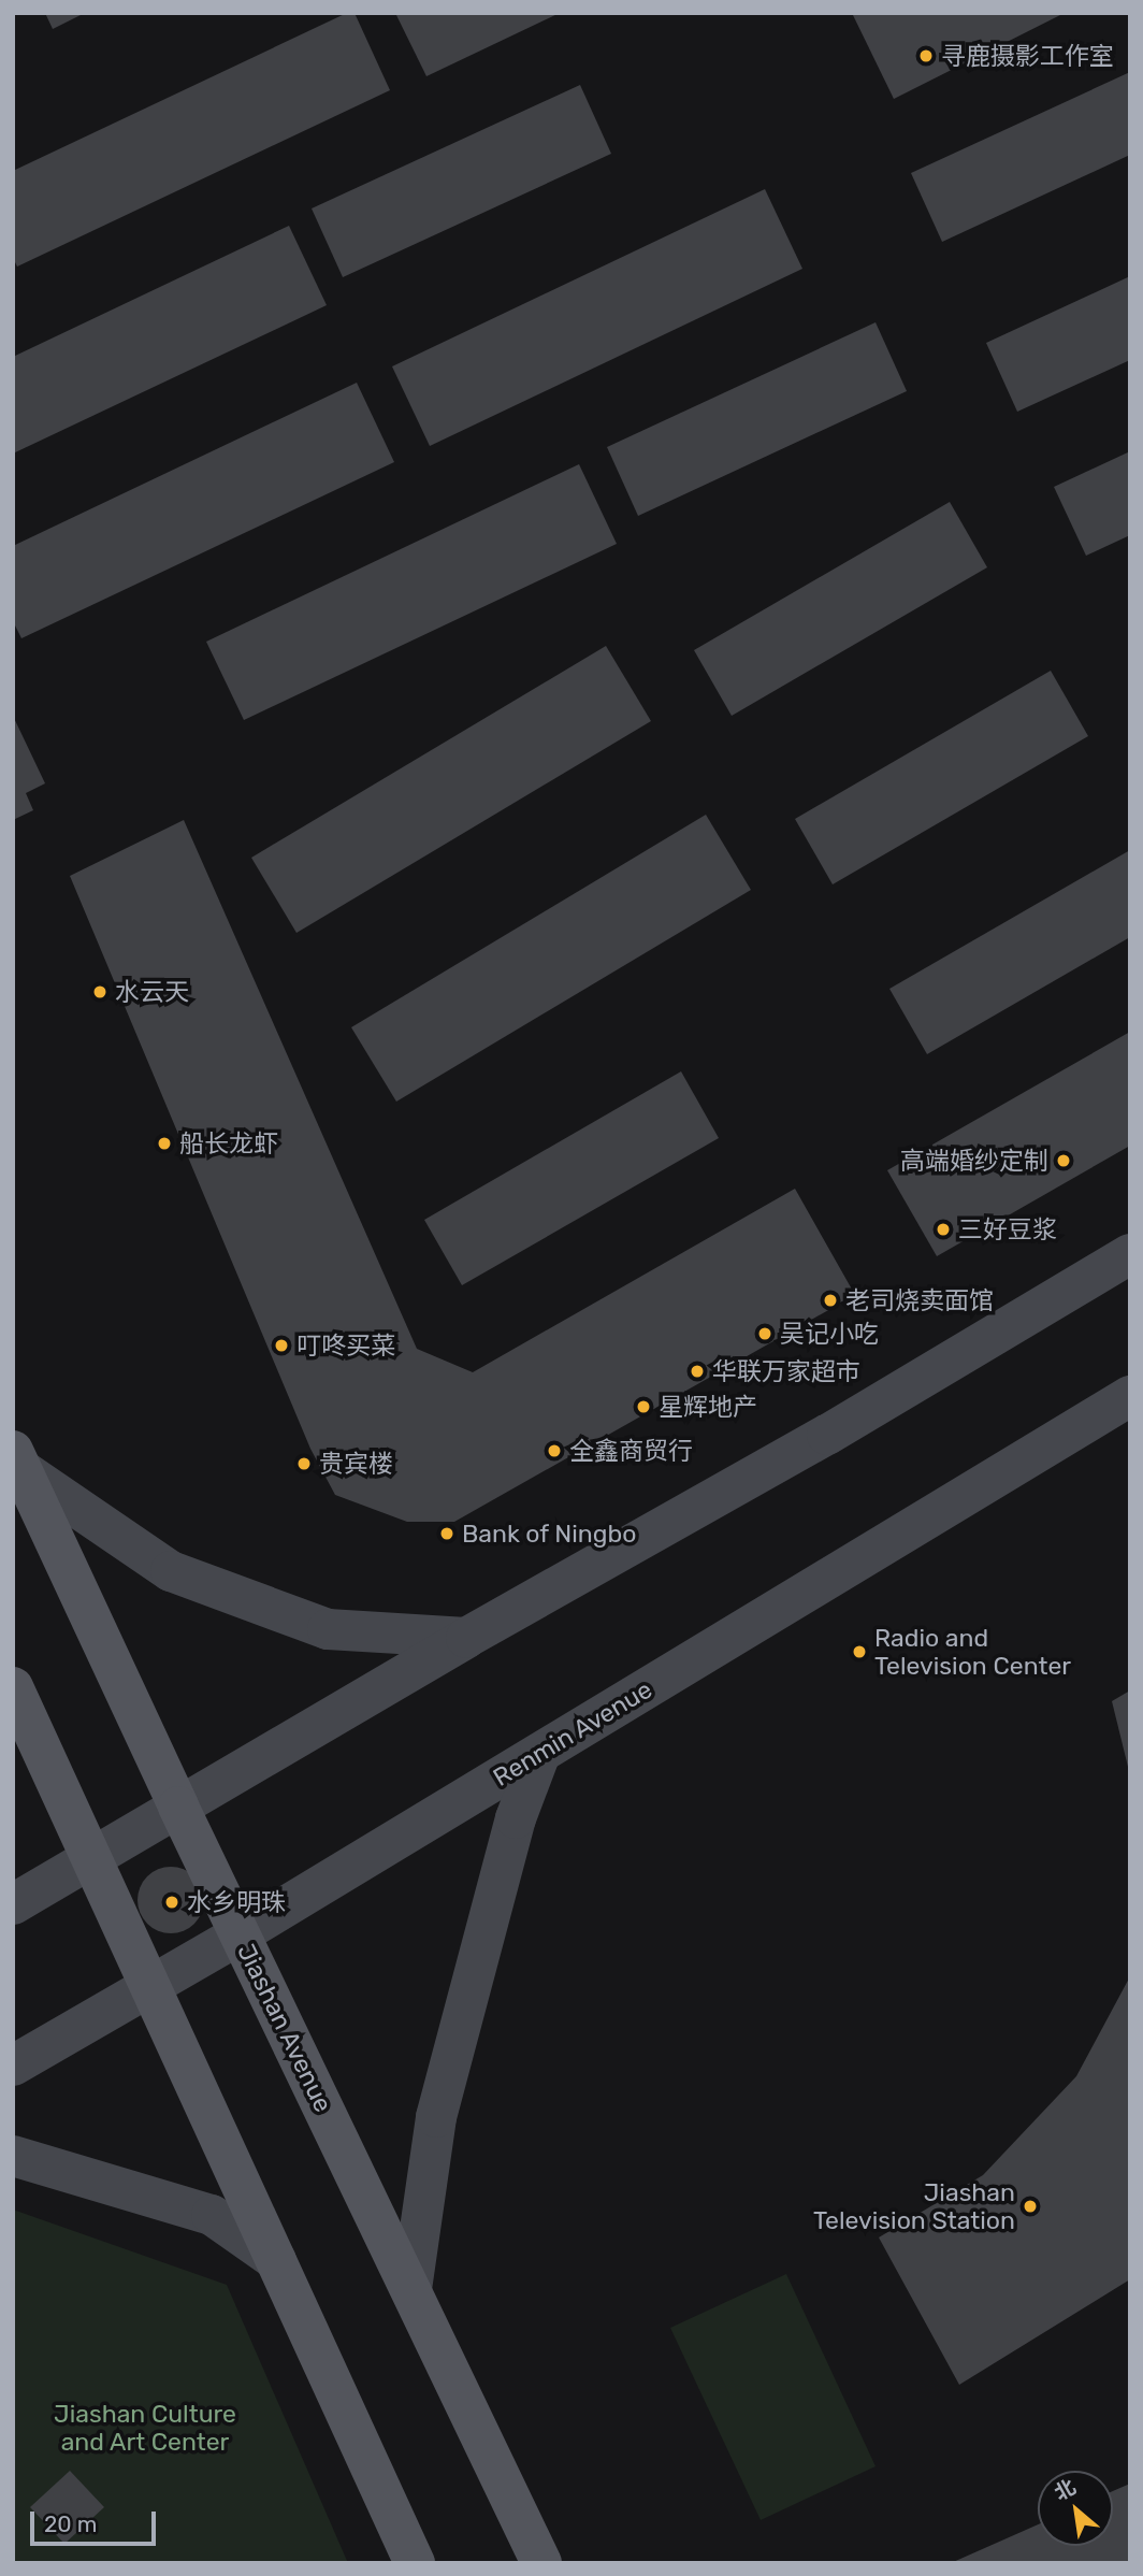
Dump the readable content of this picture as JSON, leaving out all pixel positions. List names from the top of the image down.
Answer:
{
  "streets": {
    "main road": ["Renmin Avenue", "Jiashan Avenue"]
  },
  "crossings": [
    ["Renmin Avenue", "Jiashan Avenue"]
  ],
  "parks": ["Jiashan Culture and Art Center"],
  "places": [
    "寻鹿摄影工作室",
    "水云天",
    "船长龙虾",
    "高端婚纱定制",
    "三好豆浆",
    "老司烧卖面馆",
    "吴记小吃",
    "叮咚买菜",
    "华联万家超市",
    "星辉地产",
    "全鑫商贸行",
    "贵宾楼",
    "Bank of Ningbo",
    "Radio and Television Center",
    "水乡明珠",
    "Jiashan Television Station"
  ],
  "scale_bar": "20 m",
  "north": "top left"
}
